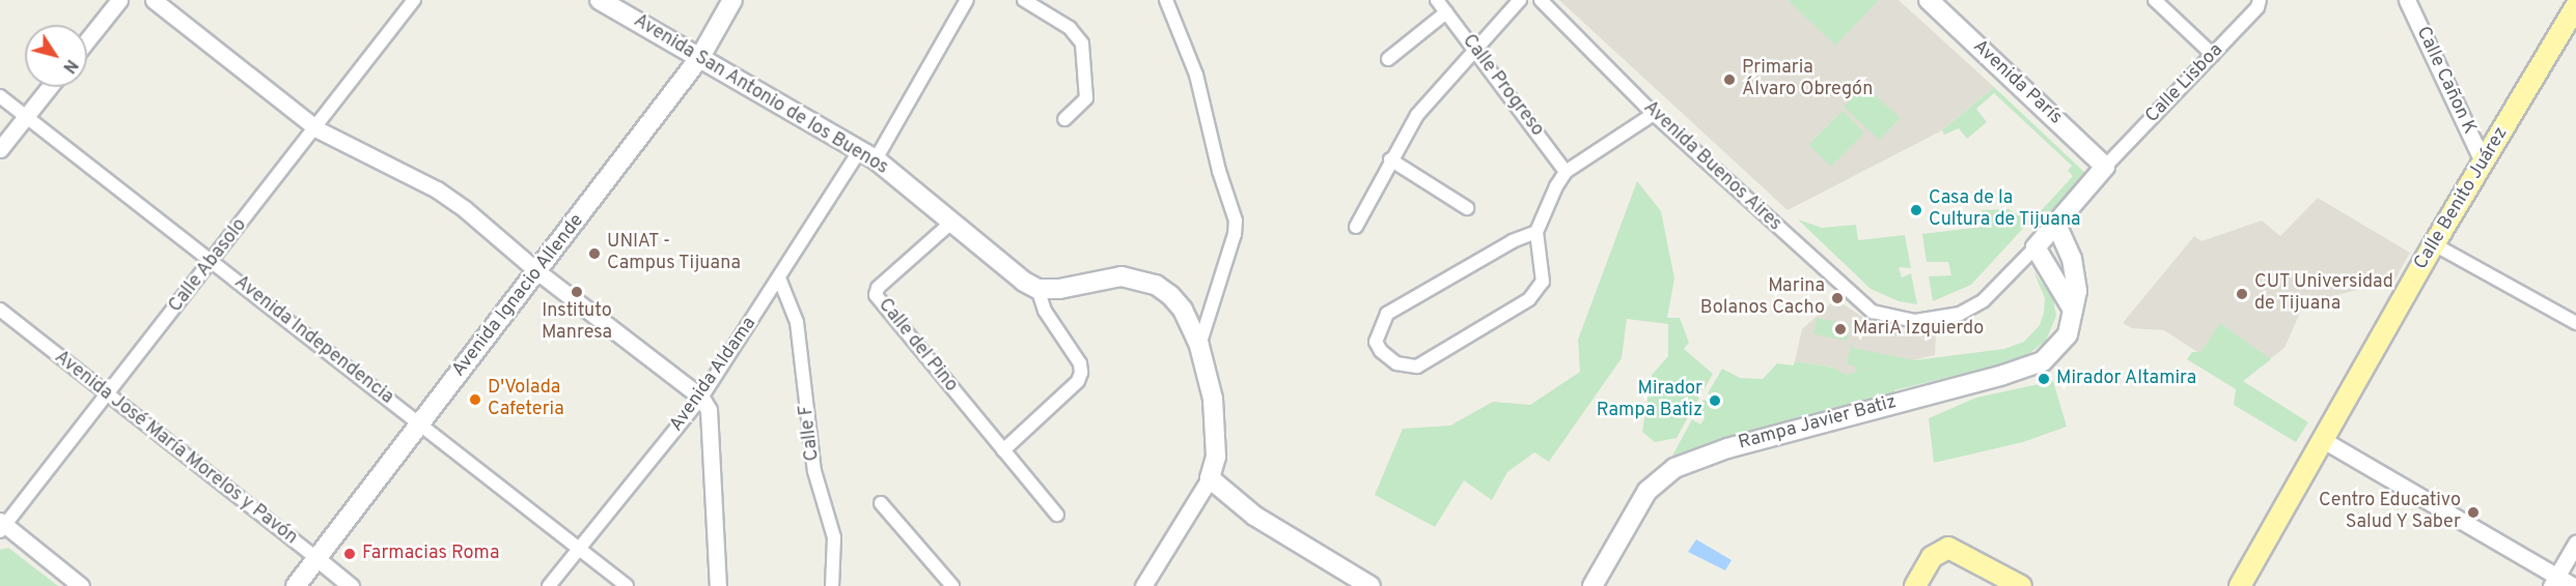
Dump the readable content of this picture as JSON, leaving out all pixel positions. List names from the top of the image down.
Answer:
{
  "streets": {
    "main road": [
      "Avenida París",
      "Avenida San Antonio de los Buenos",
      "Calle Benito Juárez",
      "Avenida Ignacio Allende",
      "Rampa Javier Batiz"
    ],
    "street": [
      "Calle Cañon K",
      "Calle Lisboa",
      "Calle Progreso",
      "Avenida Buenos Aires",
      "Calle Abasolo",
      "Avenida Independencia",
      "Calle del Pino",
      "Avenida Aldama",
      "Calle F",
      "Avenida José María Morelos y Pavón"
    ]
  },
  "crossings": [
    ["Calle Cañon K", "Calle Benito Juárez"],
    ["Avenida París", "Calle Lisboa"],
    ["Avenida San Antonio de los Buenos", "Avenida Ignacio Allende"],
    ["Avenida San Antonio de los Buenos", "Calle del Pino"],
    ["Avenida San Antonio de los Buenos", "Avenida Aldama"],
    ["Calle Abasolo", "Avenida Independencia"],
    ["Calle Abasolo", "Avenida José María Morelos y Pavón"],
    ["Avenida Ignacio Allende", "Avenida Independencia"],
    ["Avenida Ignacio Allende", "Avenida José María Morelos y Pavón"],
    ["Avenida Independencia", "Avenida Aldama"],
    ["Avenida Aldama", "Calle F"]
  ],
  "places": [
    "Primaria Álvaro Obregón",
    "Casa de la Cultura de Tijuana",
    "UNIAT - Campus Tijuana",
    "Instituto Manresa",
    "CUT Universidad de Tijuana",
    "Marina Bolanos Cacho",
    "MariA Izquierdo",
    "Mirador Altamira",
    "D'Volada Cafeteria",
    "Mirador Rampa Batiz",
    "Centro Educativo Salud Y Saber",
    "Farmacias Roma"
  ],
  "north": "bottom right"
}
